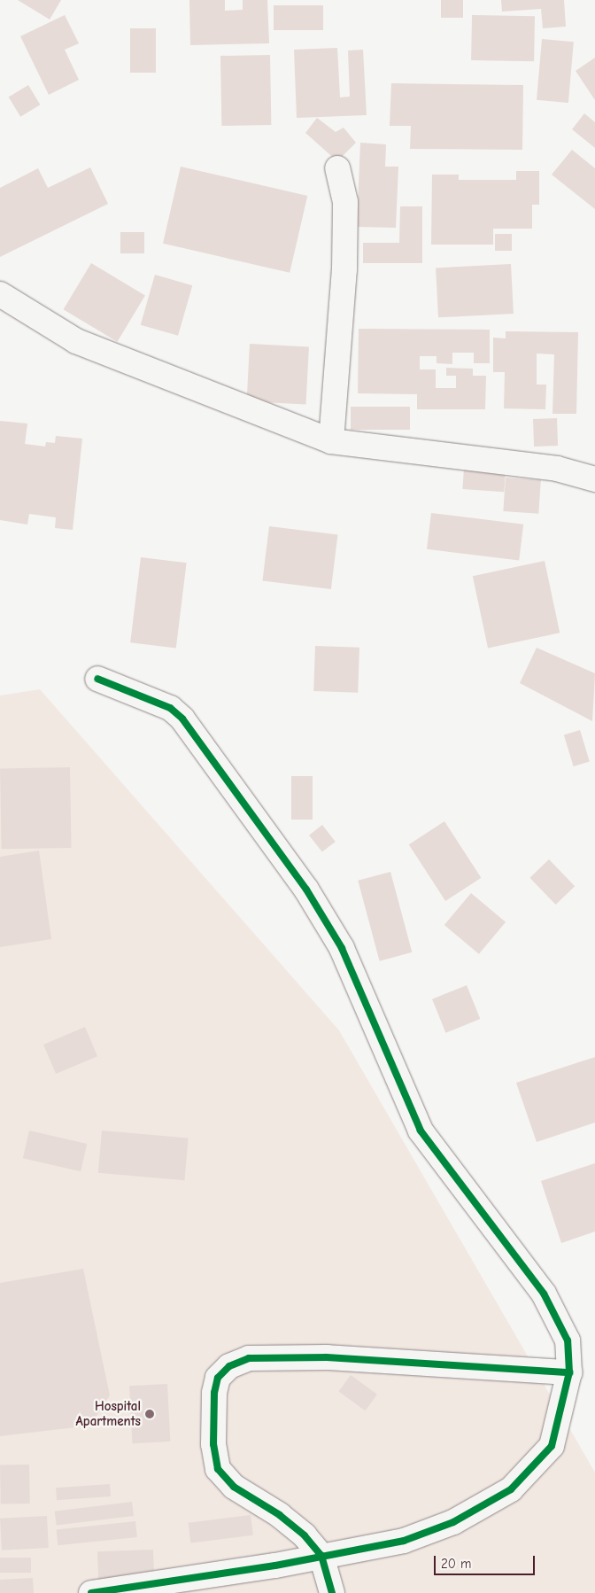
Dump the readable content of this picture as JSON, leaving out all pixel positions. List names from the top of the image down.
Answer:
{
  "places": ["Hospital Apartments"],
  "scale_bar": "20 m"
}
